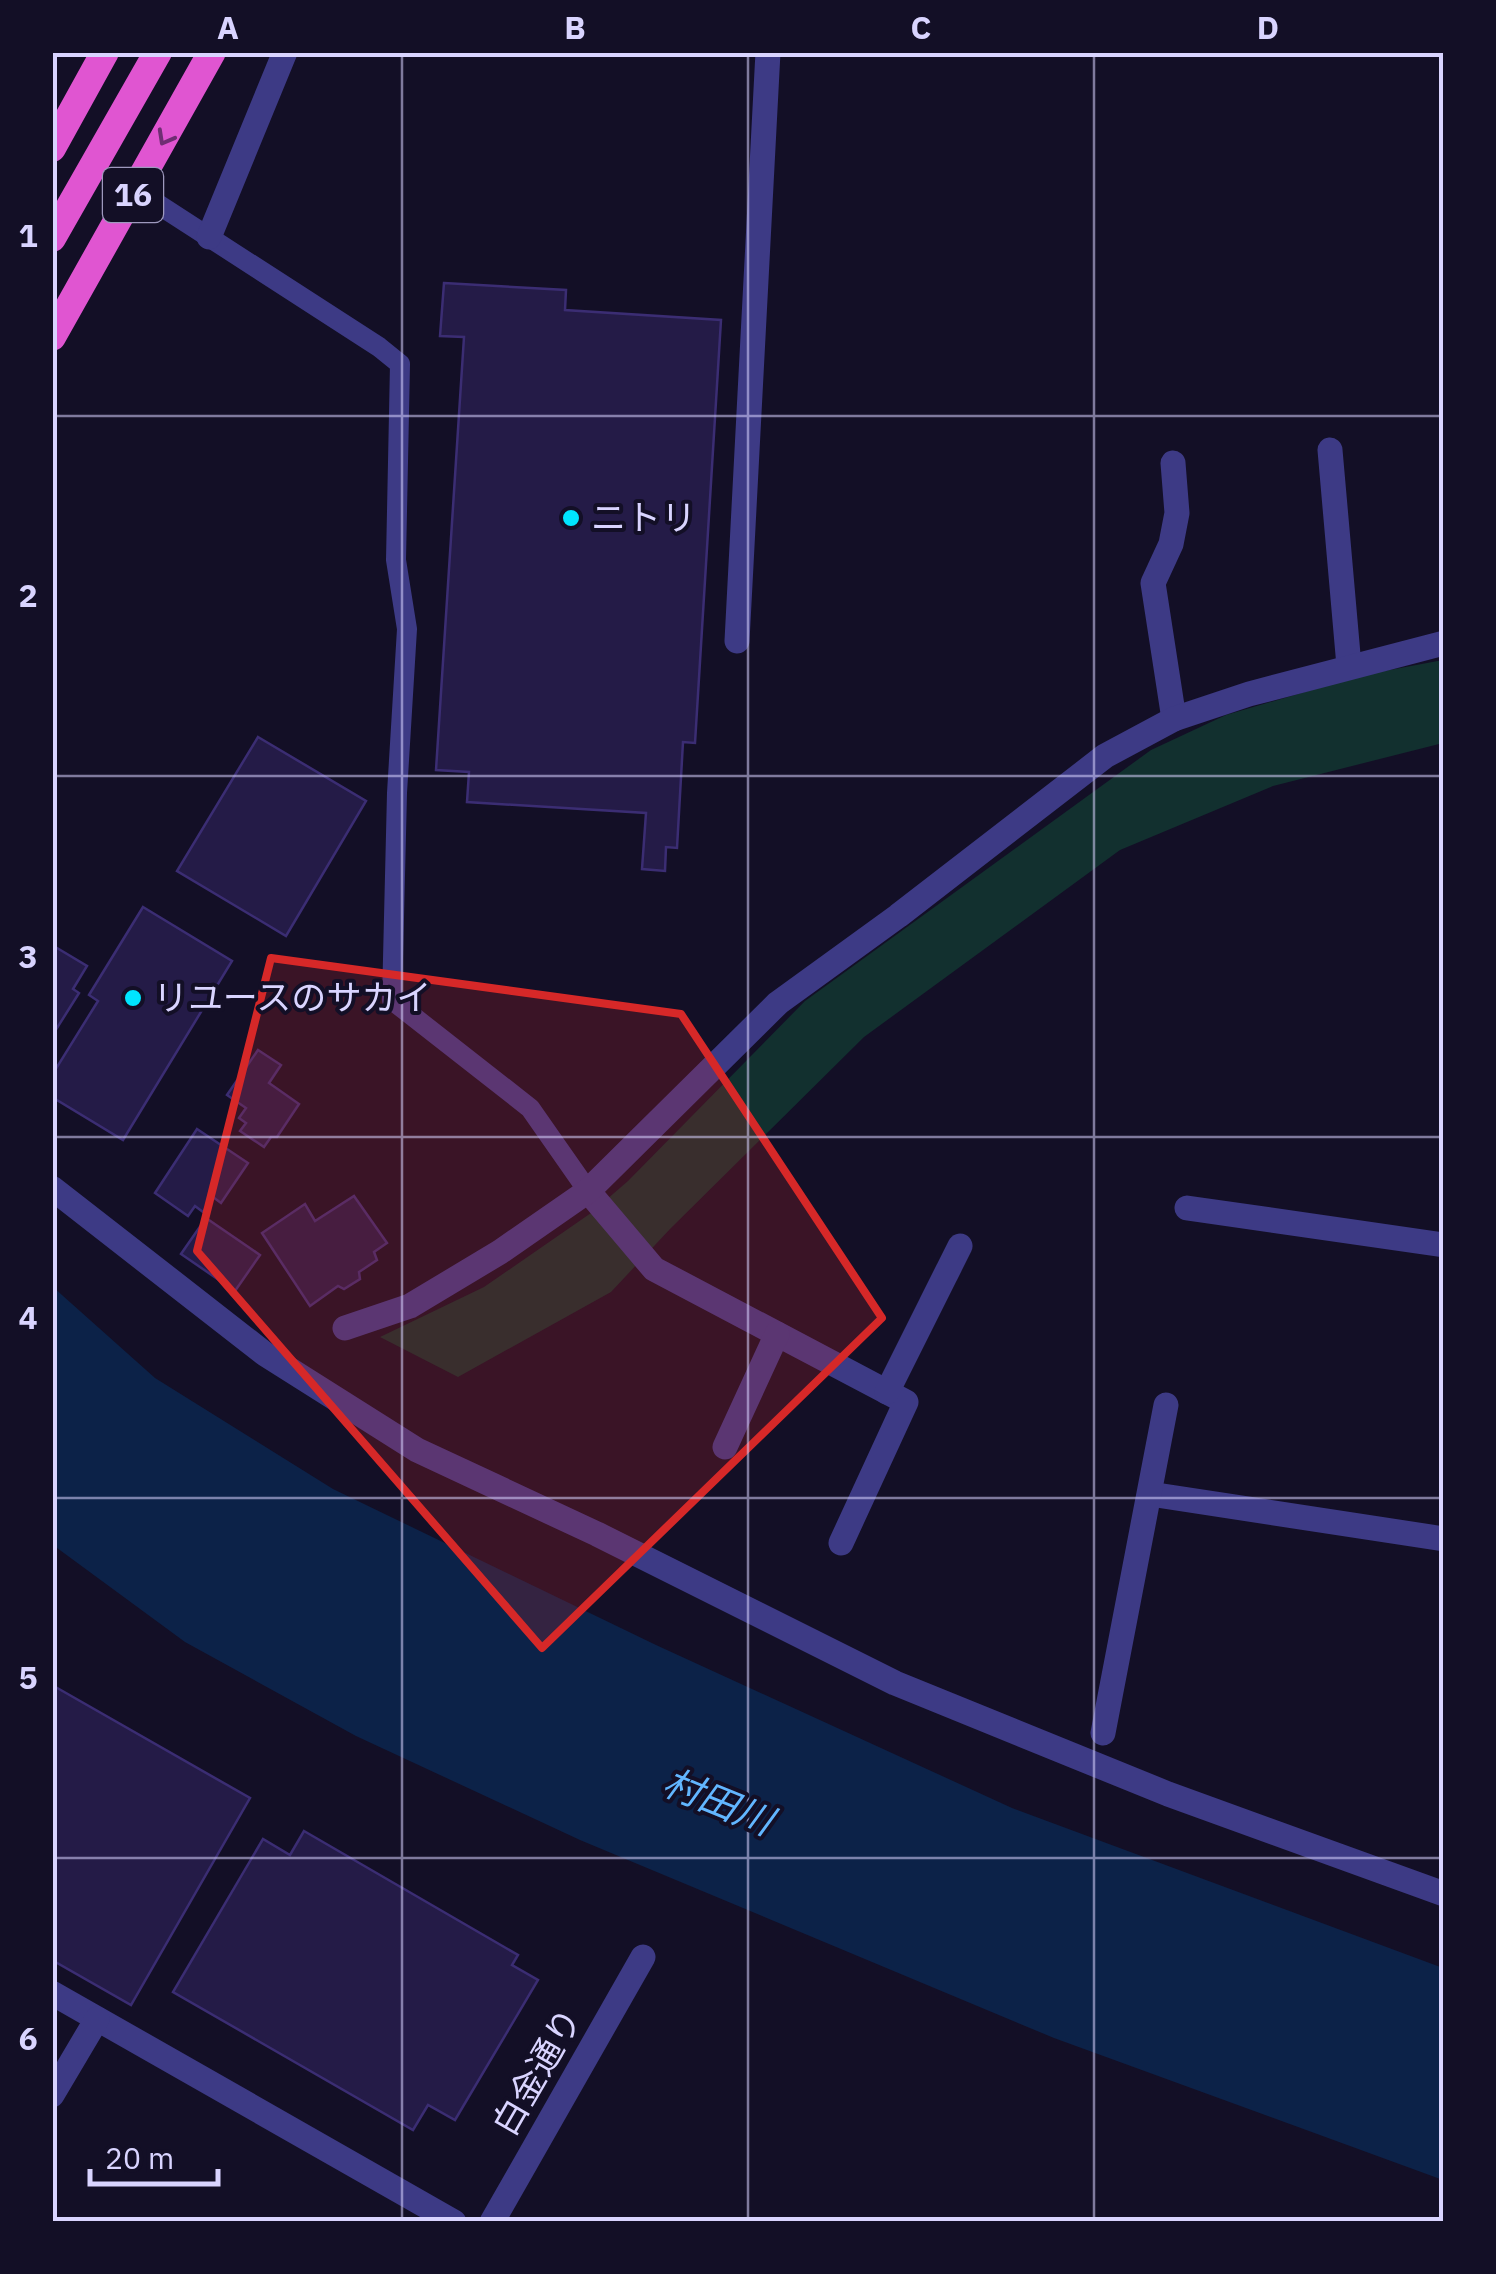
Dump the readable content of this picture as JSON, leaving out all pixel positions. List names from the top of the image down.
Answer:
{
  "streets": {
    "highway": ["16"],
    "street": ["白金通り"]
  },
  "water": ["村田川"],
  "places": ["ニトリ", "リユースのサカイ"],
  "scale_bar": "20 m",
  "grid": {
    "columns": [
      "A",
      "B",
      "C",
      "D"
    ],
    "rows": [
      "1",
      "2",
      "3",
      "4",
      "5",
      "6"
    ]
  }
}
